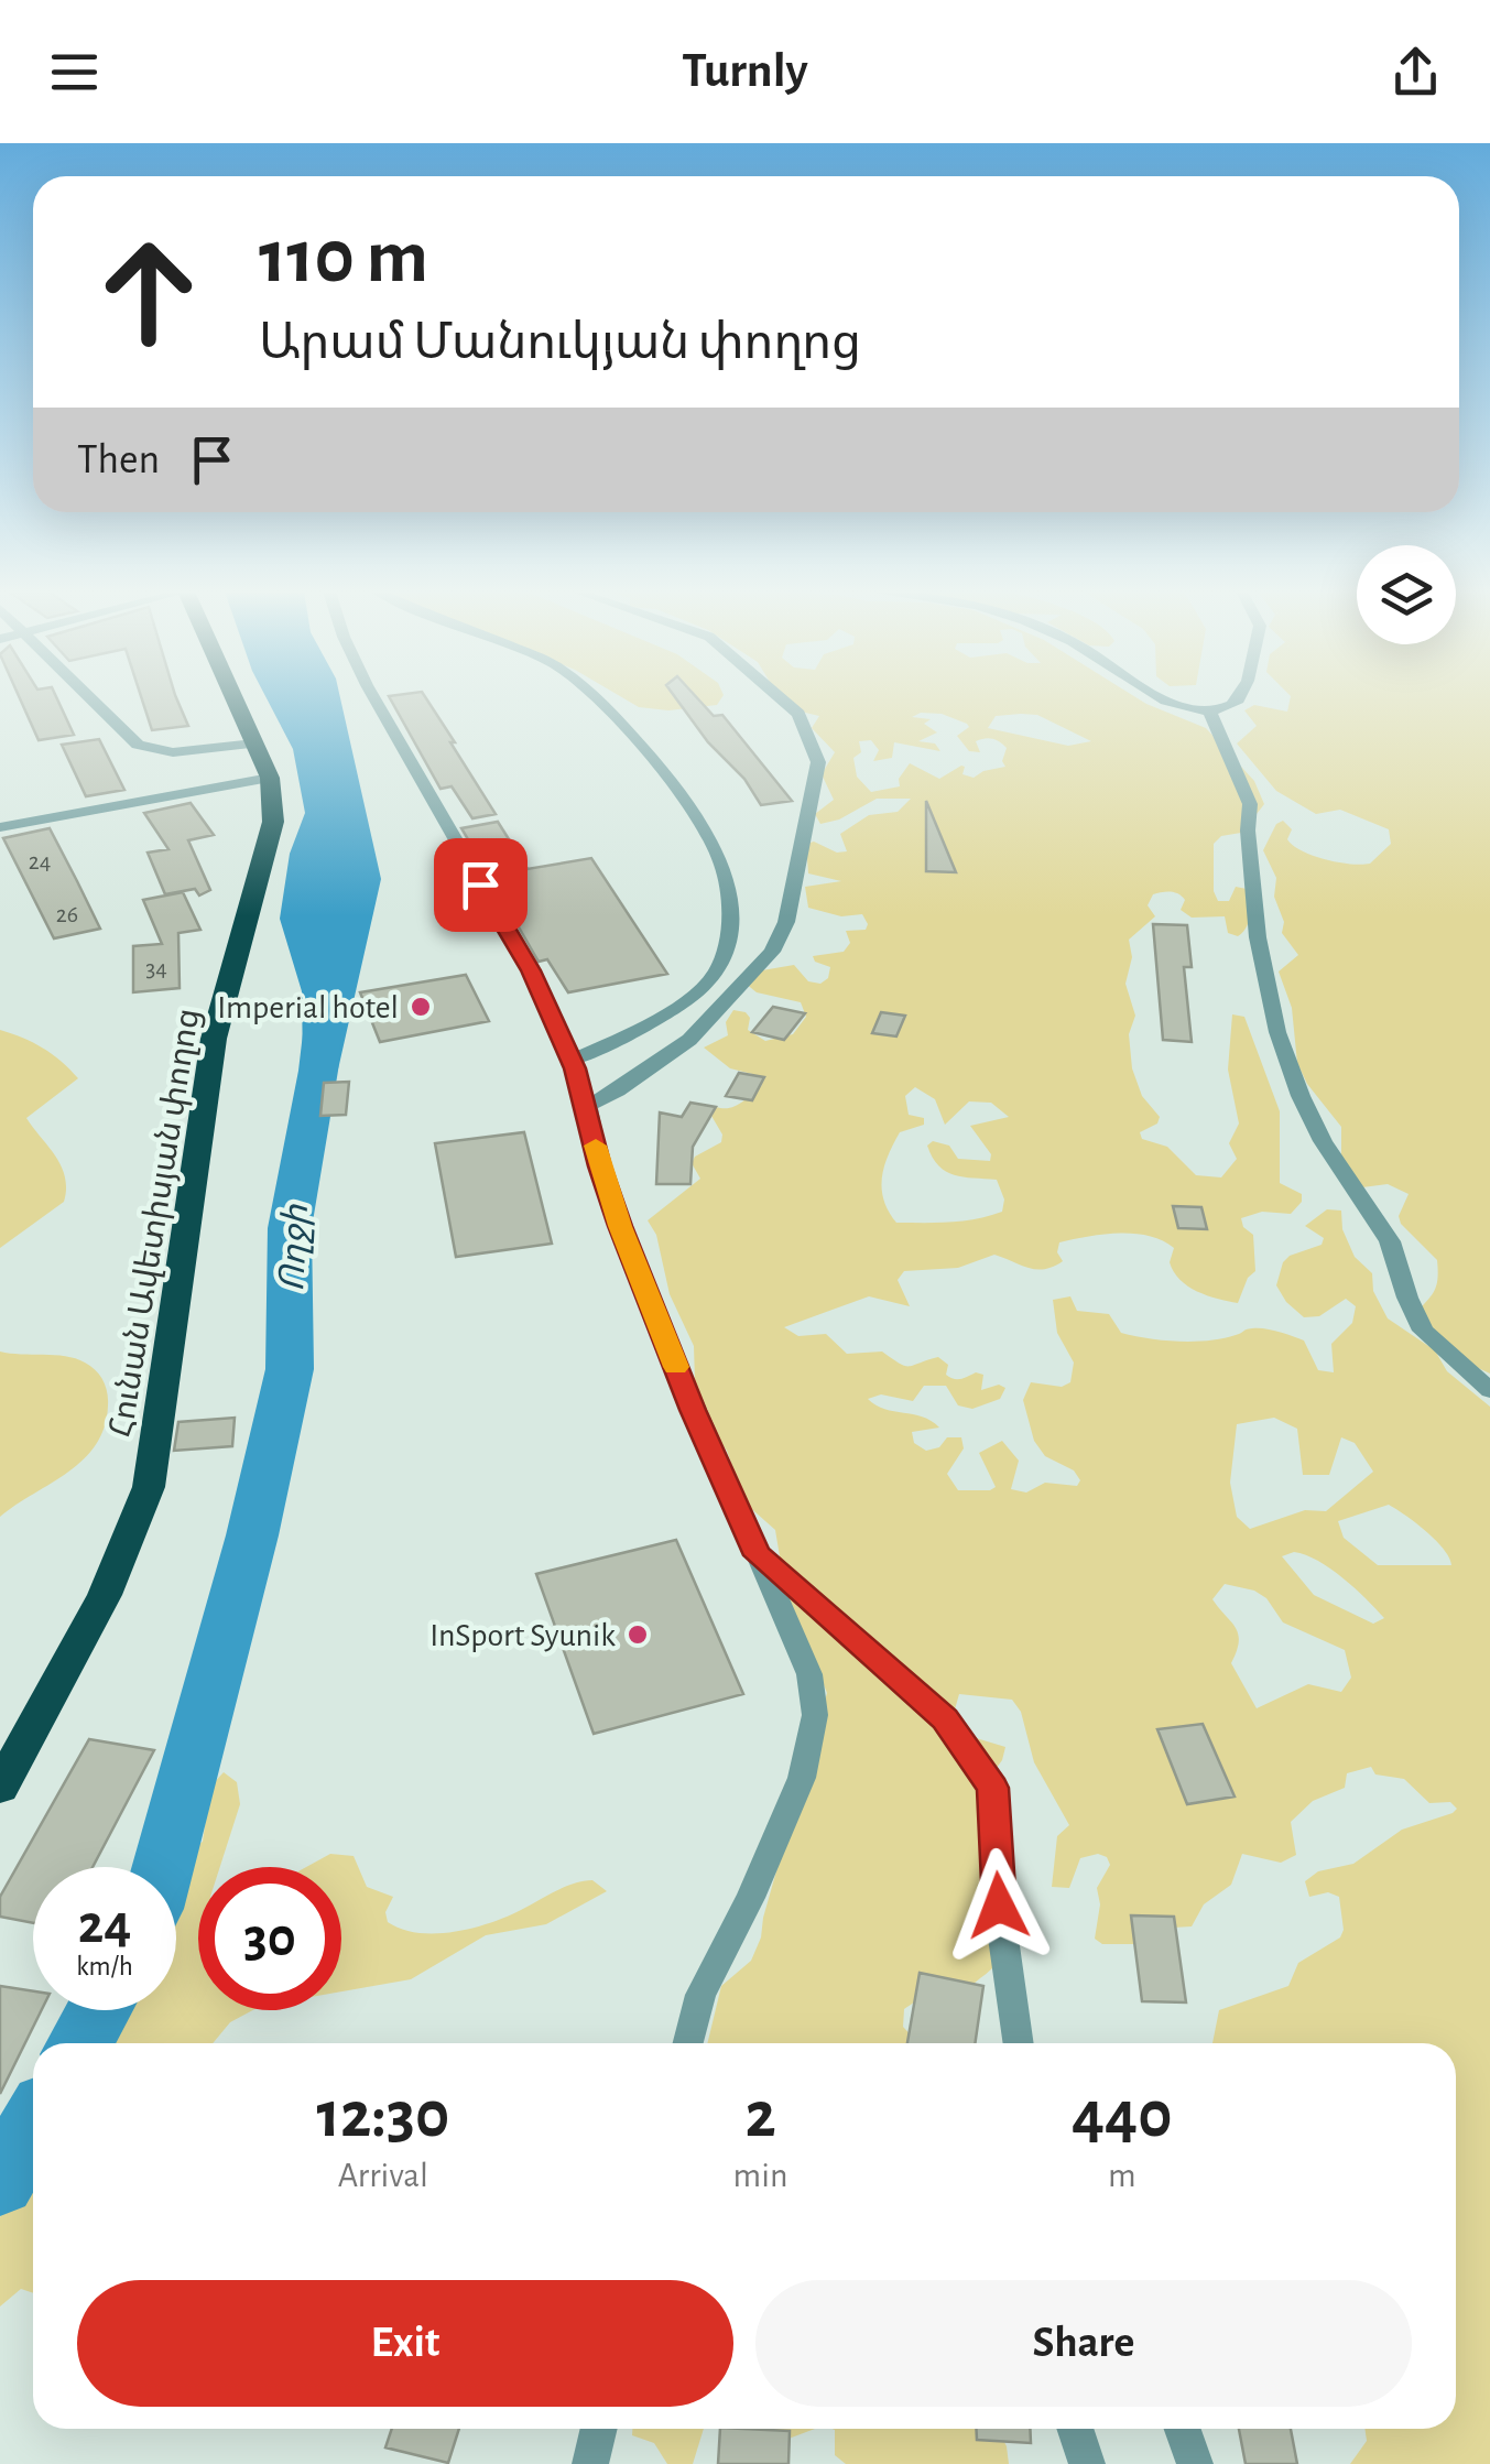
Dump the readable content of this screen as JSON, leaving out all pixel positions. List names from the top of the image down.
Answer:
{
  "streets": {
    "highway": ["Հունան Ավետիսյան փողոց"]
  },
  "water": ["Ողջի"],
  "places": ["Imperial hotel", "InSport Syunik"],
  "house_numbers": ["24", "26", "34"],
  "page": {
    "header": "Turnly",
    "turn": ["110 m", "Արամ Մանուկյան փողոց"],
    "then": "Then",
    "speed": "24 km/h",
    "limit": "30",
    "eta": [
      "12:30",
      "Arrival",
      "2",
      "min",
      "440",
      "m"
    ],
    "buttons": ["Exit", "Share"]
  }
}
